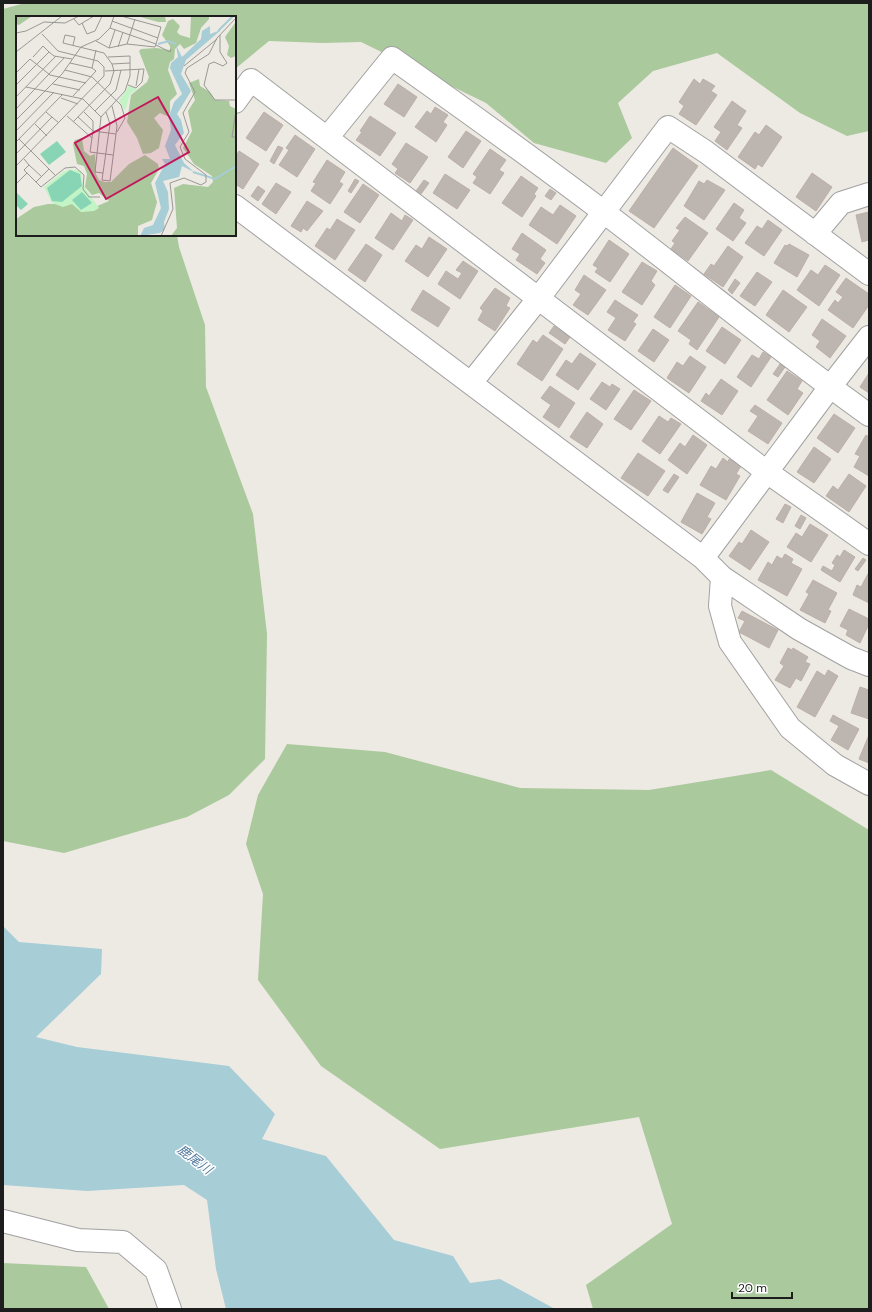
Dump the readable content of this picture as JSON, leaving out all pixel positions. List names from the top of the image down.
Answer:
{
  "water": ["鹿尾川"],
  "scale_bar": "20 m"
}
